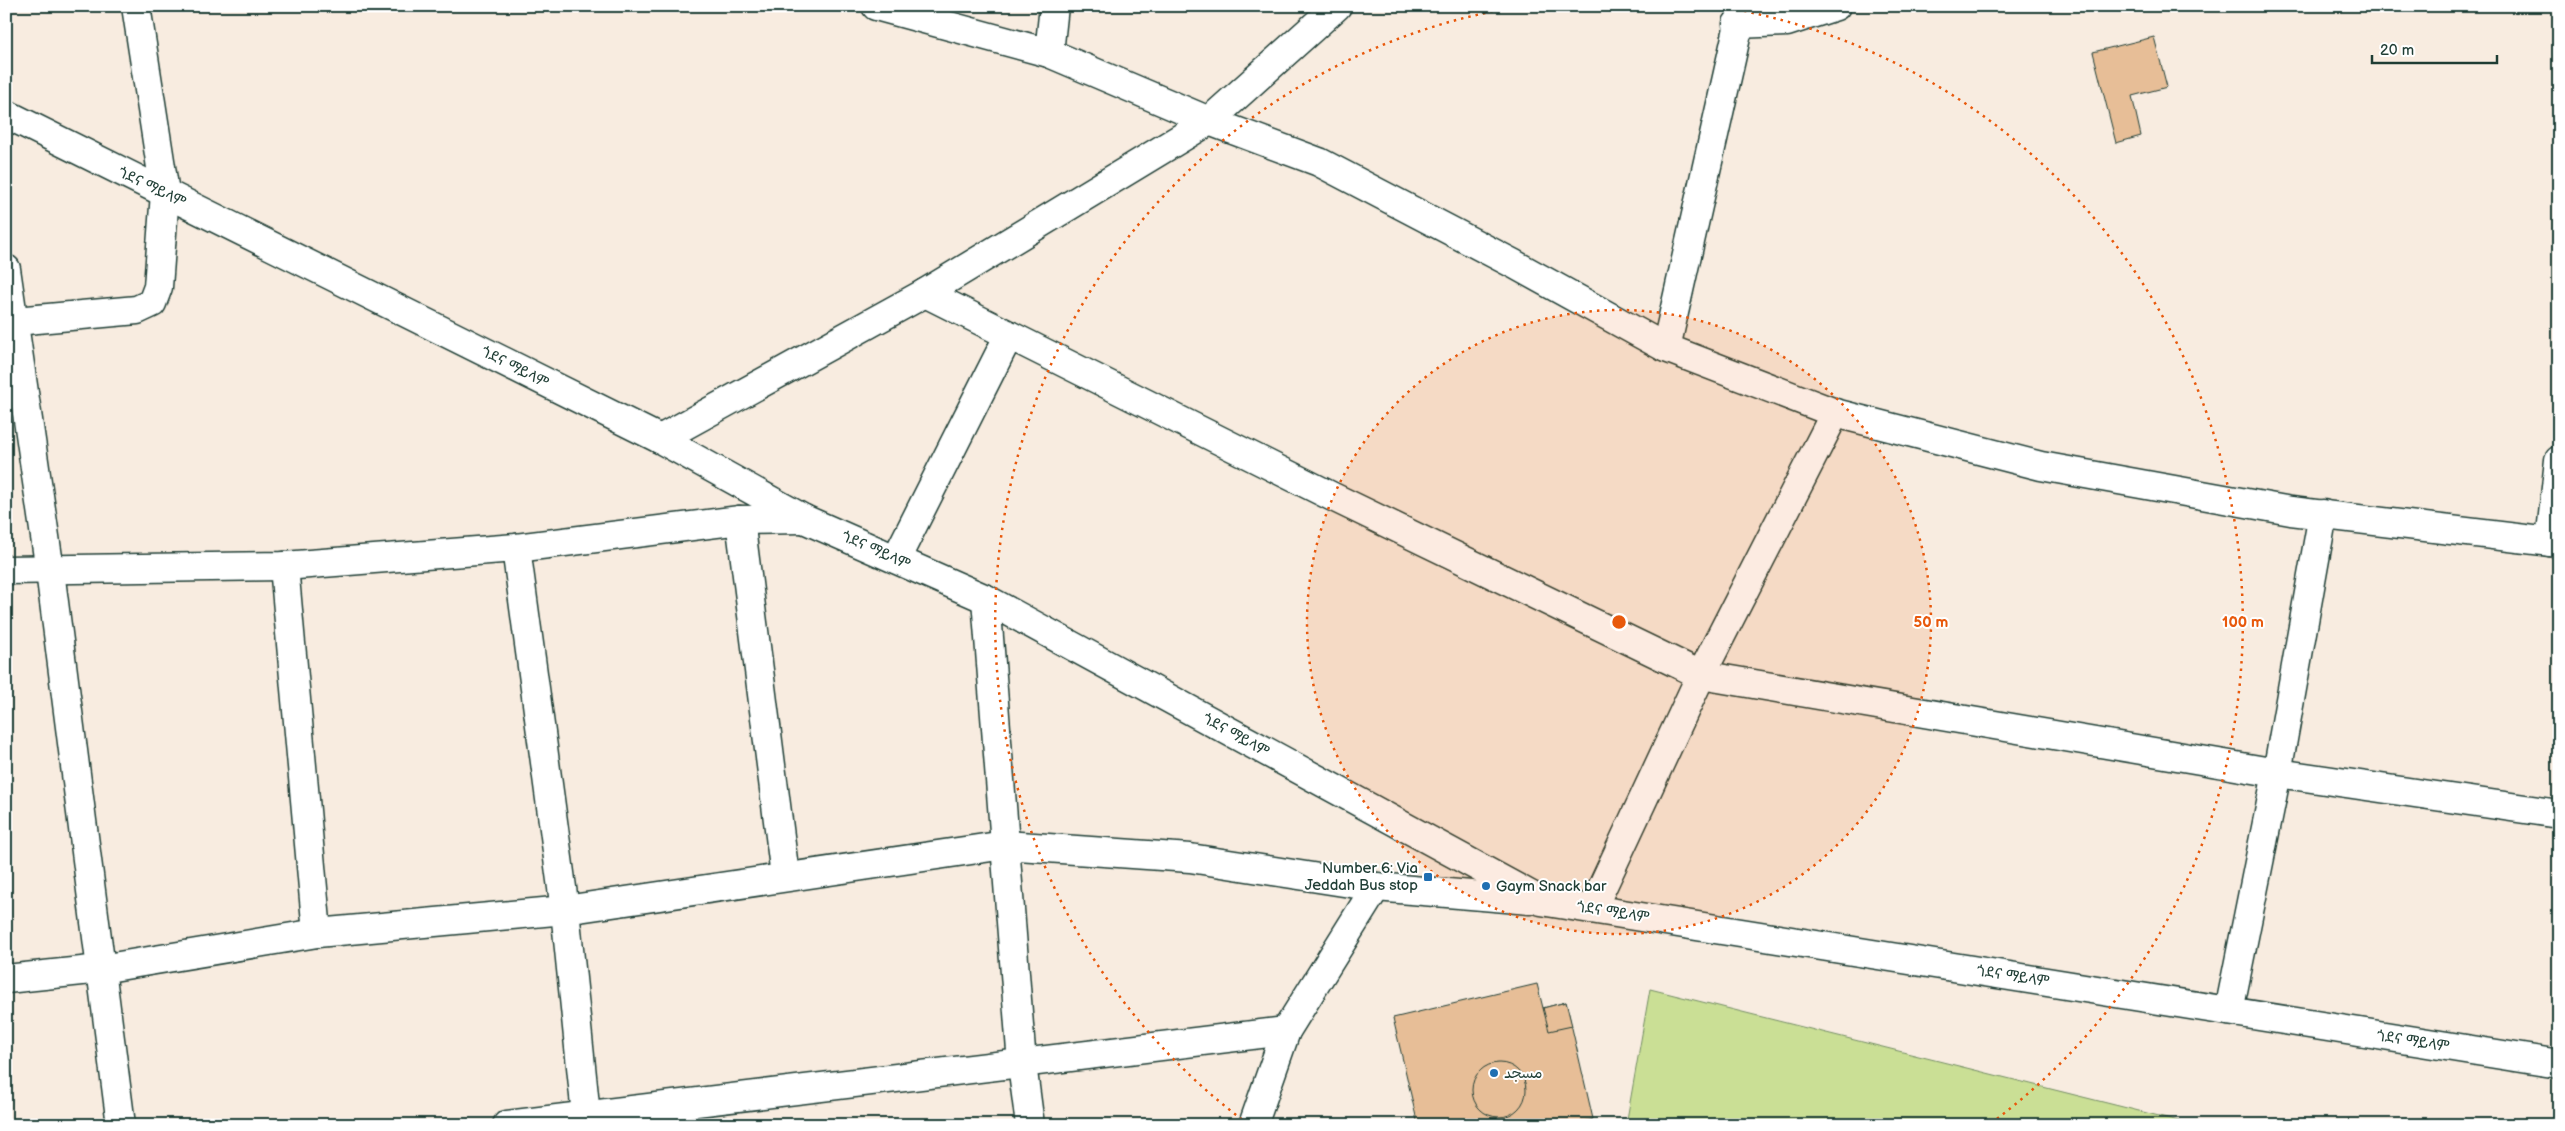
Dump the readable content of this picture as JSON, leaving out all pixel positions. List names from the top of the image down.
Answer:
{
  "streets": {
    "street": ["ጎደና ማይላም"]
  },
  "places": {
    "transit": ["Number 6: Via Jeddah Bus stop"],
    "other": ["Gaym Snack bar", "مسجد"]
  },
  "scale_bar": "20 m",
  "rings": ["50 m", "100 m"]
}
